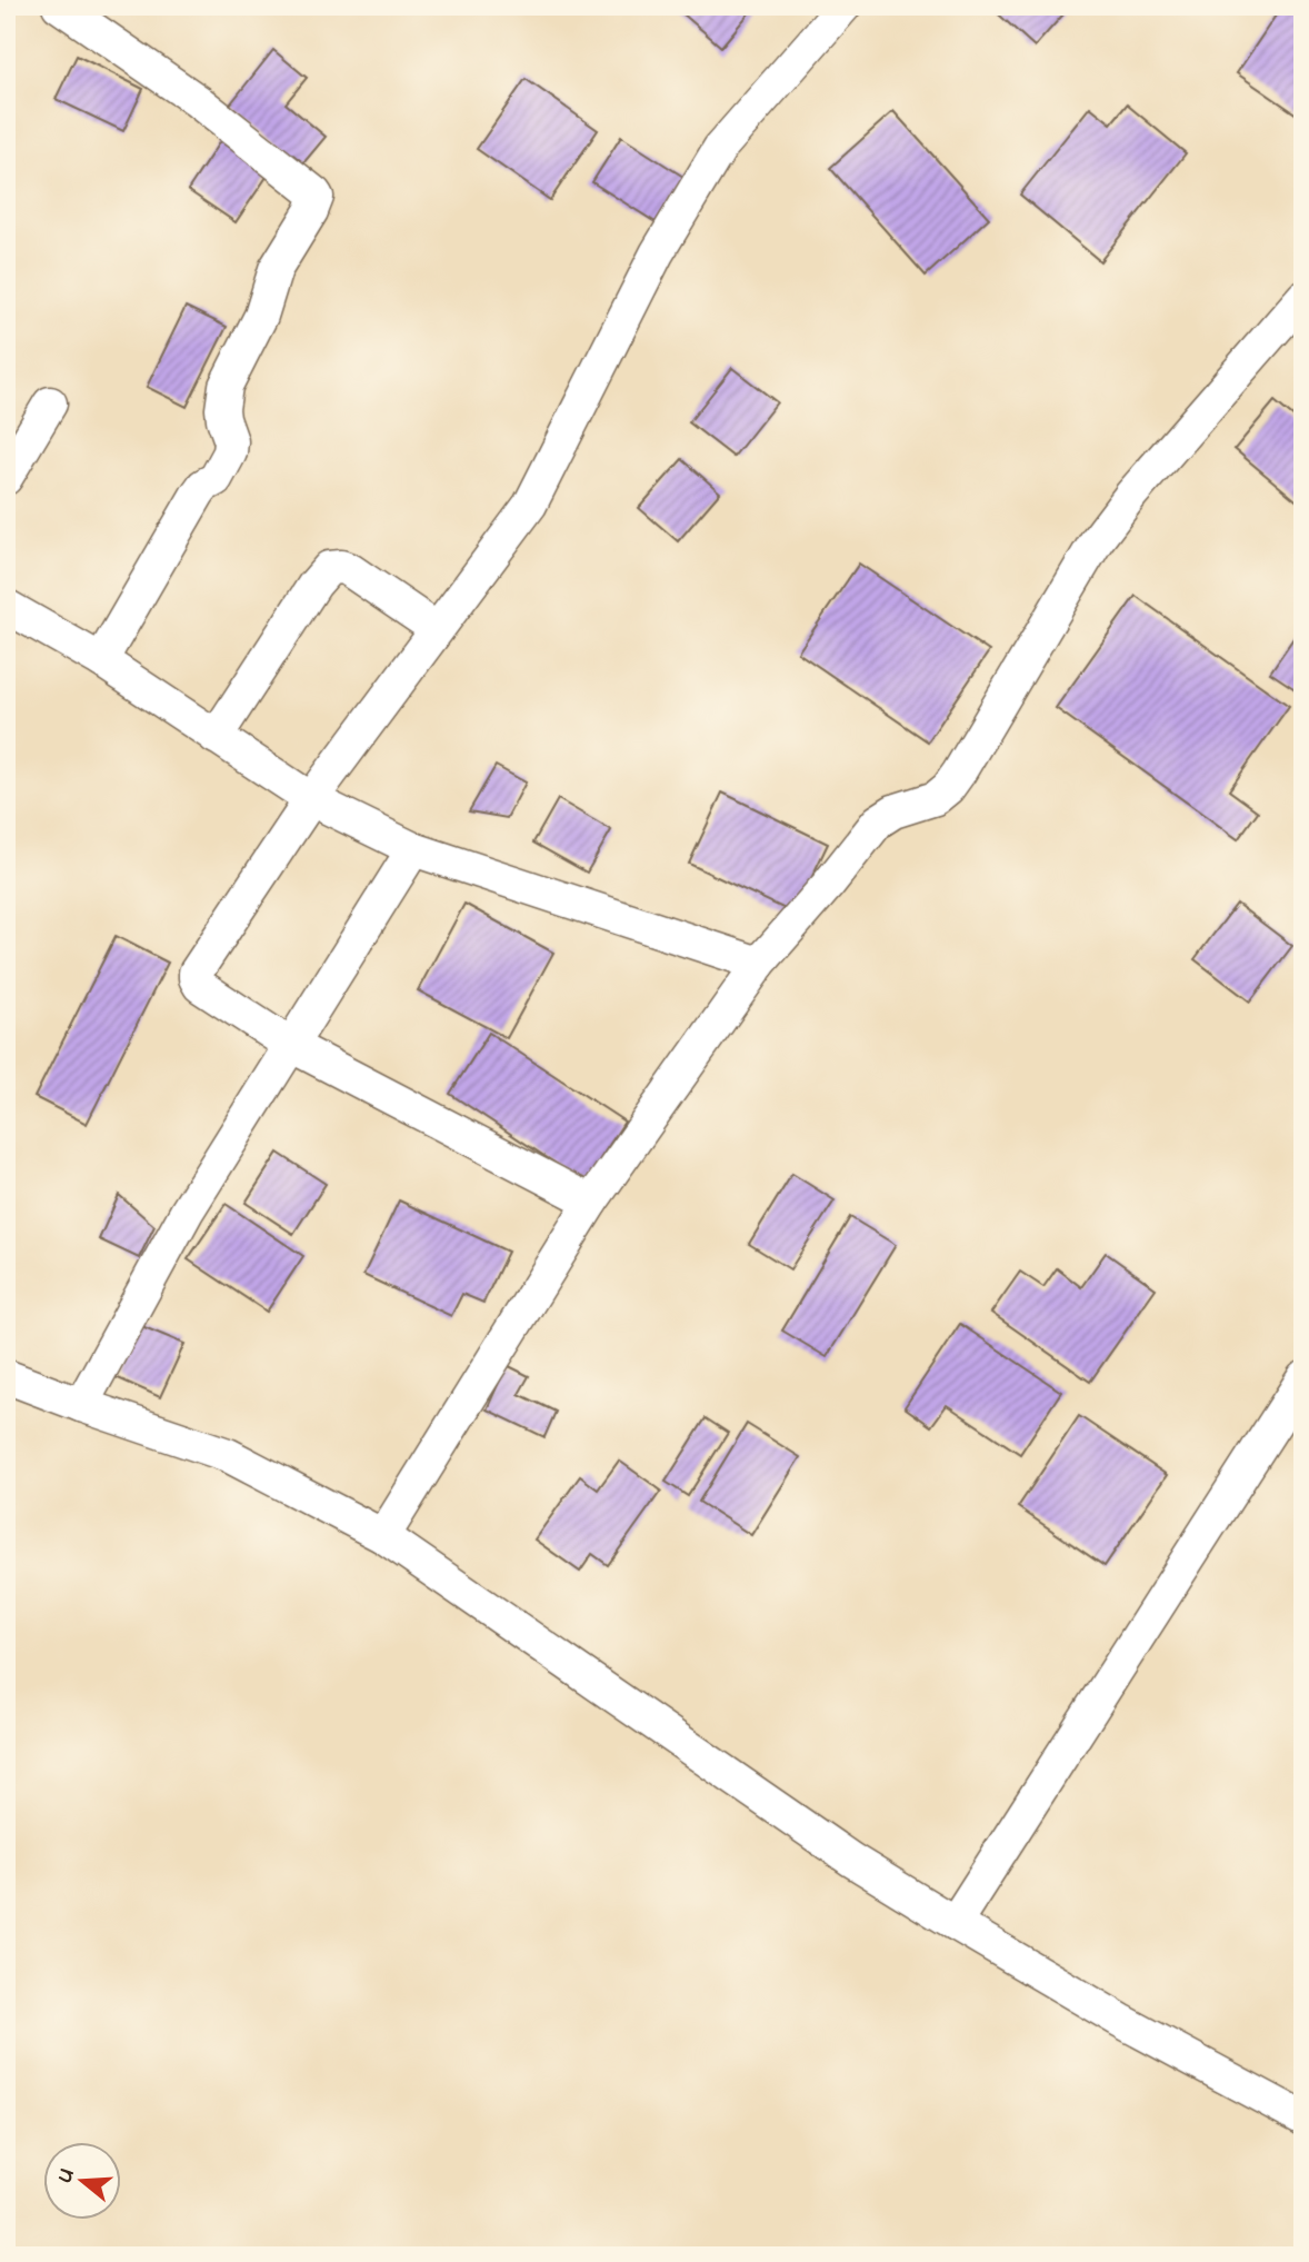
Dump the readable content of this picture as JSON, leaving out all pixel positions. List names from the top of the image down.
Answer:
{
  "north": "left"
}
